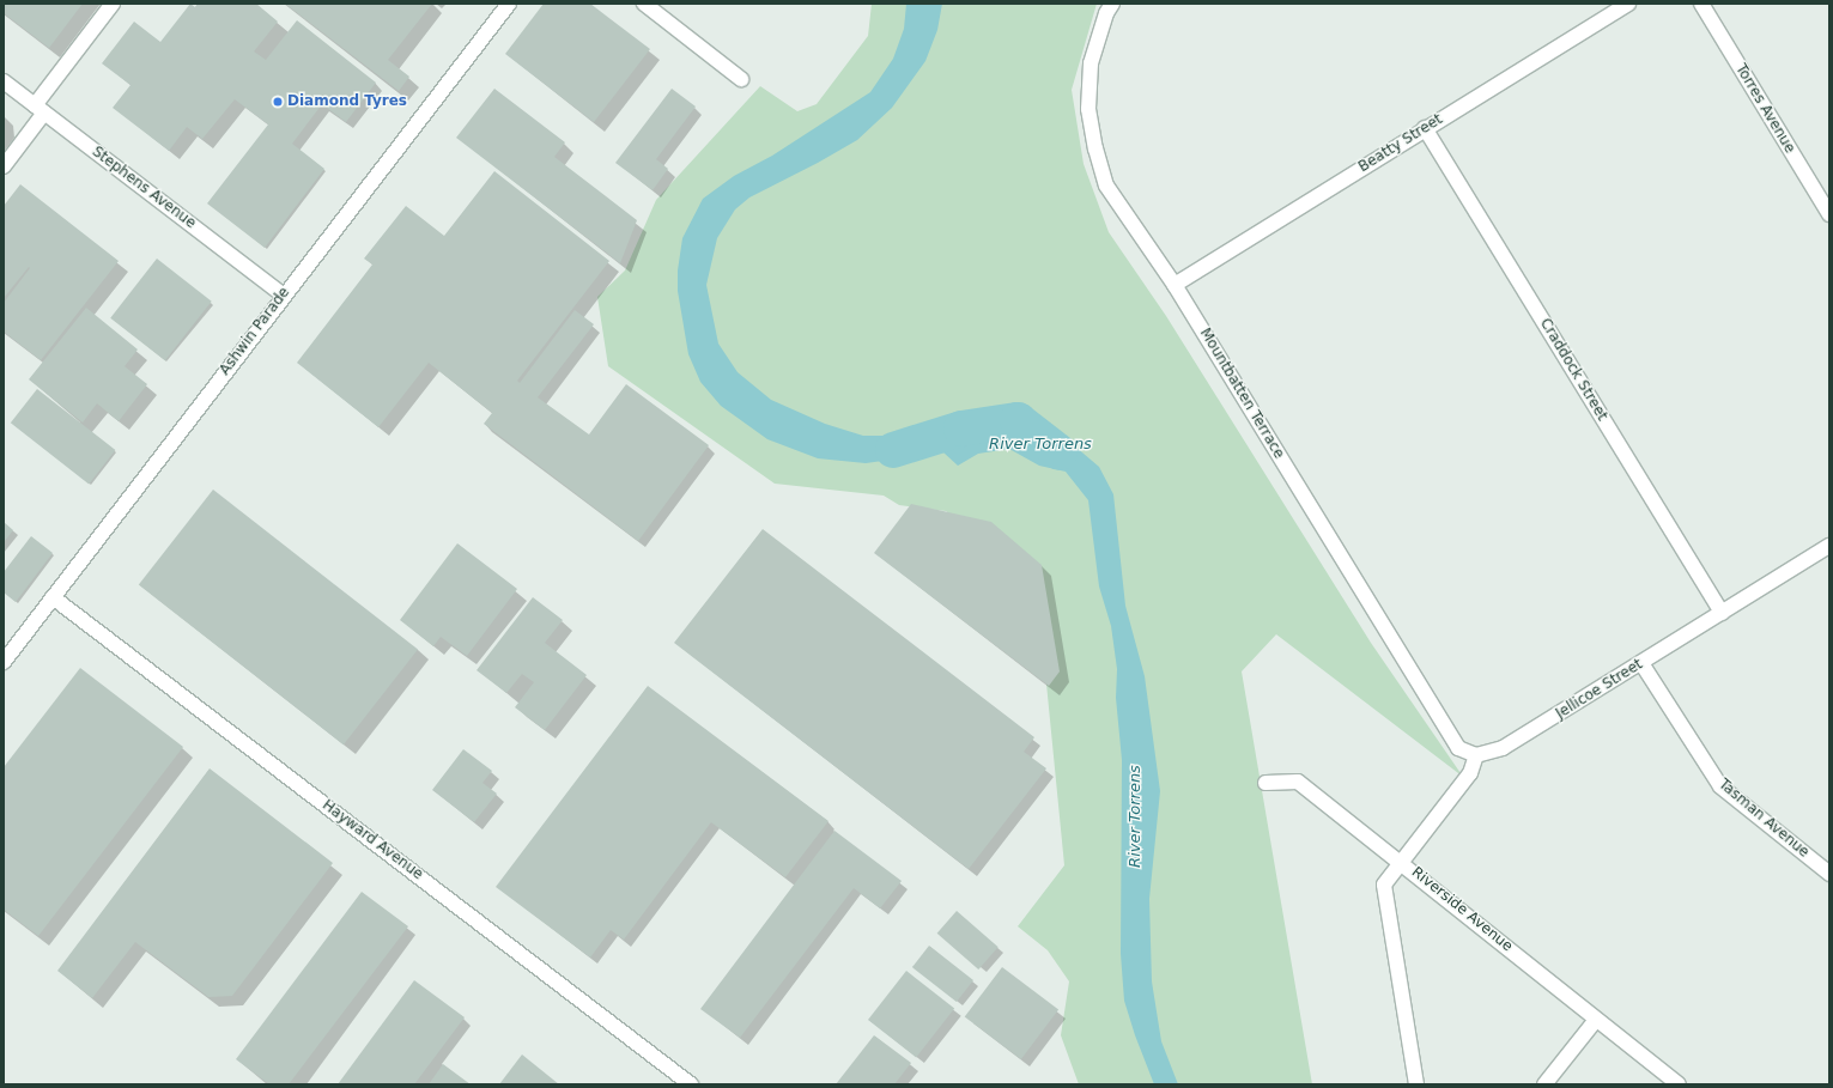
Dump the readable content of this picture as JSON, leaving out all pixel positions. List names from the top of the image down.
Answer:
{
  "streets": {
    "street": [
      "Torres Avenue",
      "Beatty Street",
      "Stephens Avenue",
      "Ashwin Parade",
      "Craddock Street",
      "Mountbatten Terrace",
      "Jellicoe Street",
      "Tasman Avenue",
      "Hayward Avenue",
      "Riverside Avenue"
    ]
  },
  "crossings": [
    ["Beatty Street", "Craddock Street"],
    ["Beatty Street", "Mountbatten Terrace"],
    ["Stephens Avenue", "Ashwin Parade"],
    ["Ashwin Parade", "Hayward Avenue"],
    ["Craddock Street", "Jellicoe Street"],
    ["Mountbatten Terrace", "Jellicoe Street"],
    ["Jellicoe Street", "Tasman Avenue"]
  ],
  "water": ["River Torrens"],
  "places": ["Diamond Tyres"]
}
